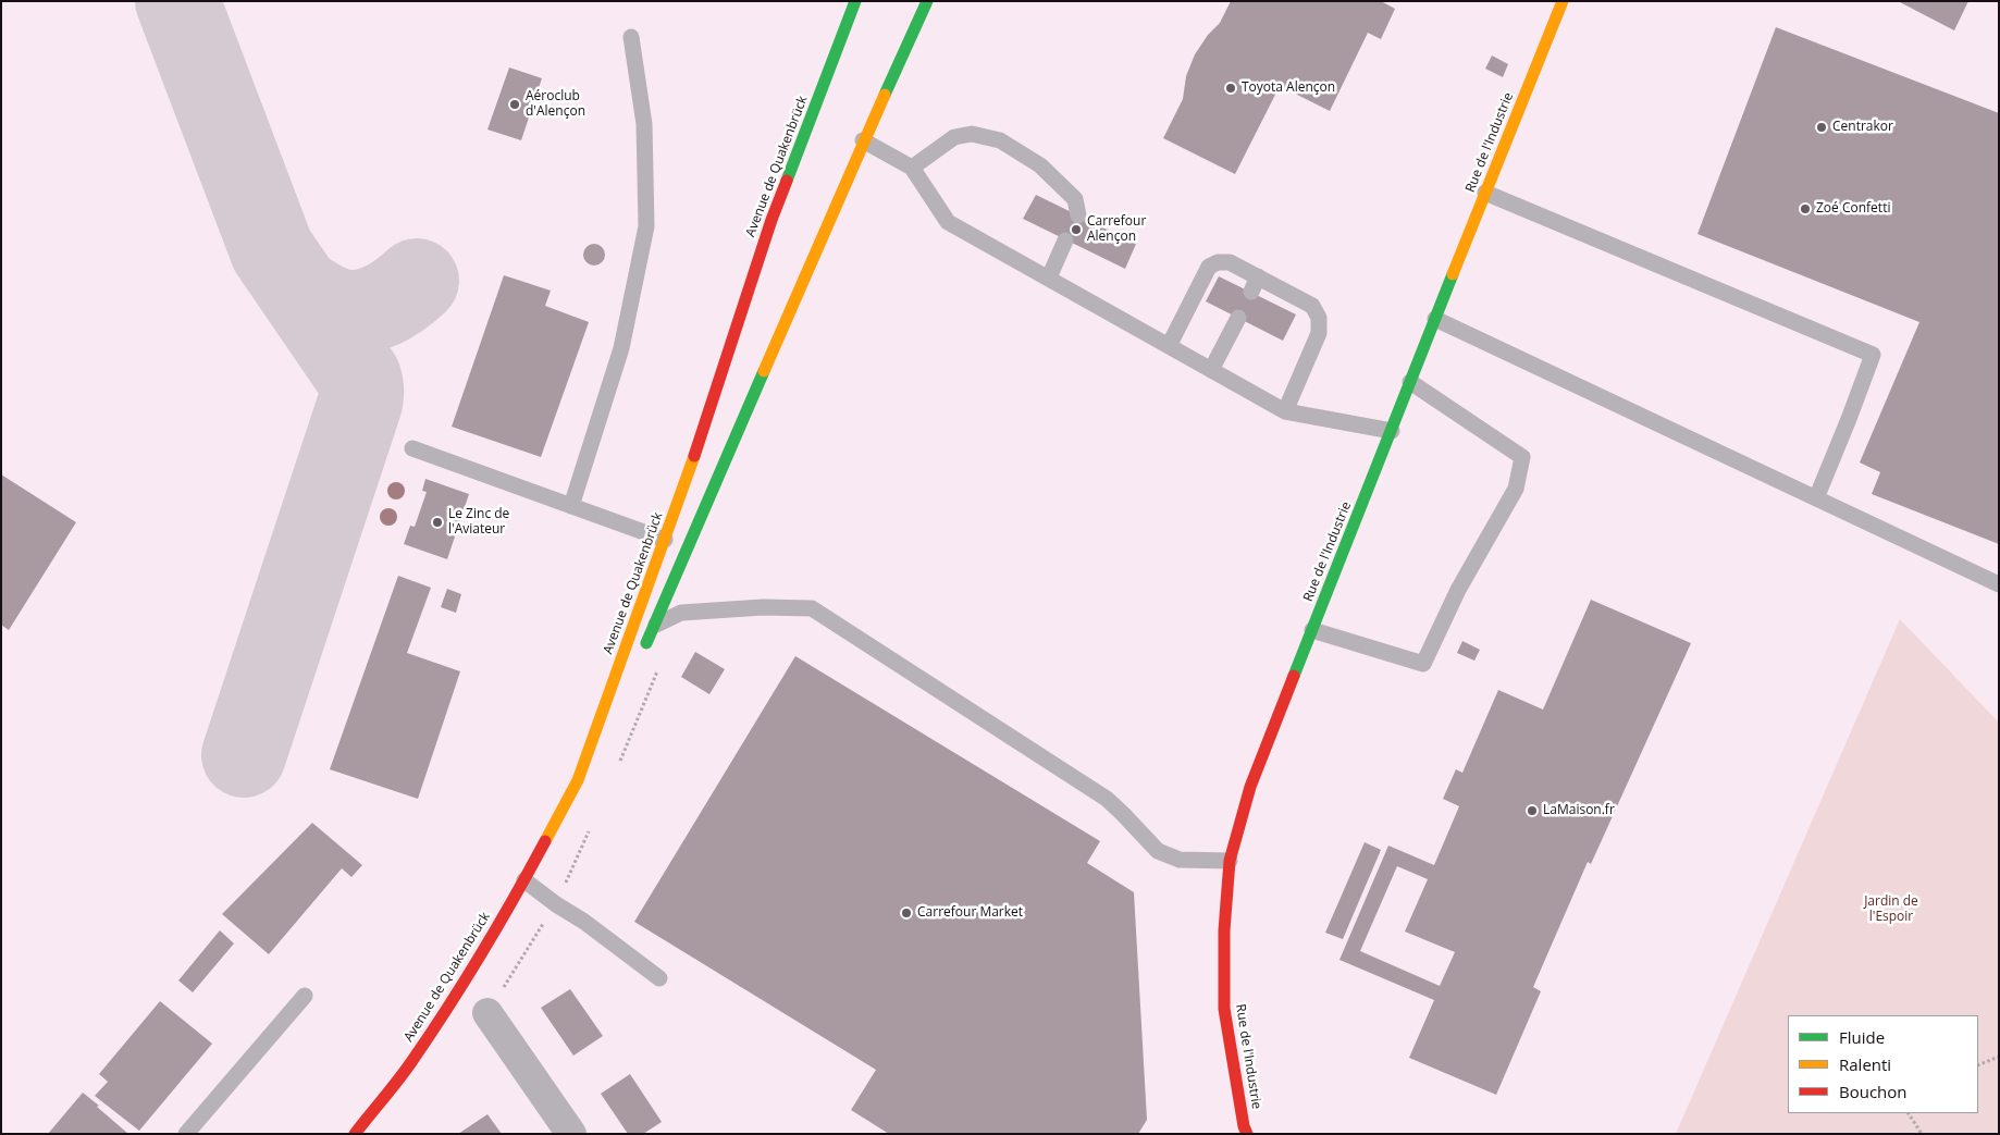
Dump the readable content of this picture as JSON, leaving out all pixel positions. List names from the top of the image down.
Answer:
{
  "streets": {
    "street": ["Rue de l'Industrie", "Avenue de Quakenbrück"]
  },
  "parks": ["Jardin de l'Espoir"],
  "places": [
    "Toyota Alençon",
    "Aéroclub d'Alençon",
    "Centrakor",
    "Zoé Confetti",
    "Carrefour Alençon",
    "Le Zinc de l'Aviateur",
    "LaMaison.fr",
    "Carrefour Market"
  ],
  "legend": ["Fluide", "Ralenti", "Bouchon"]
}
